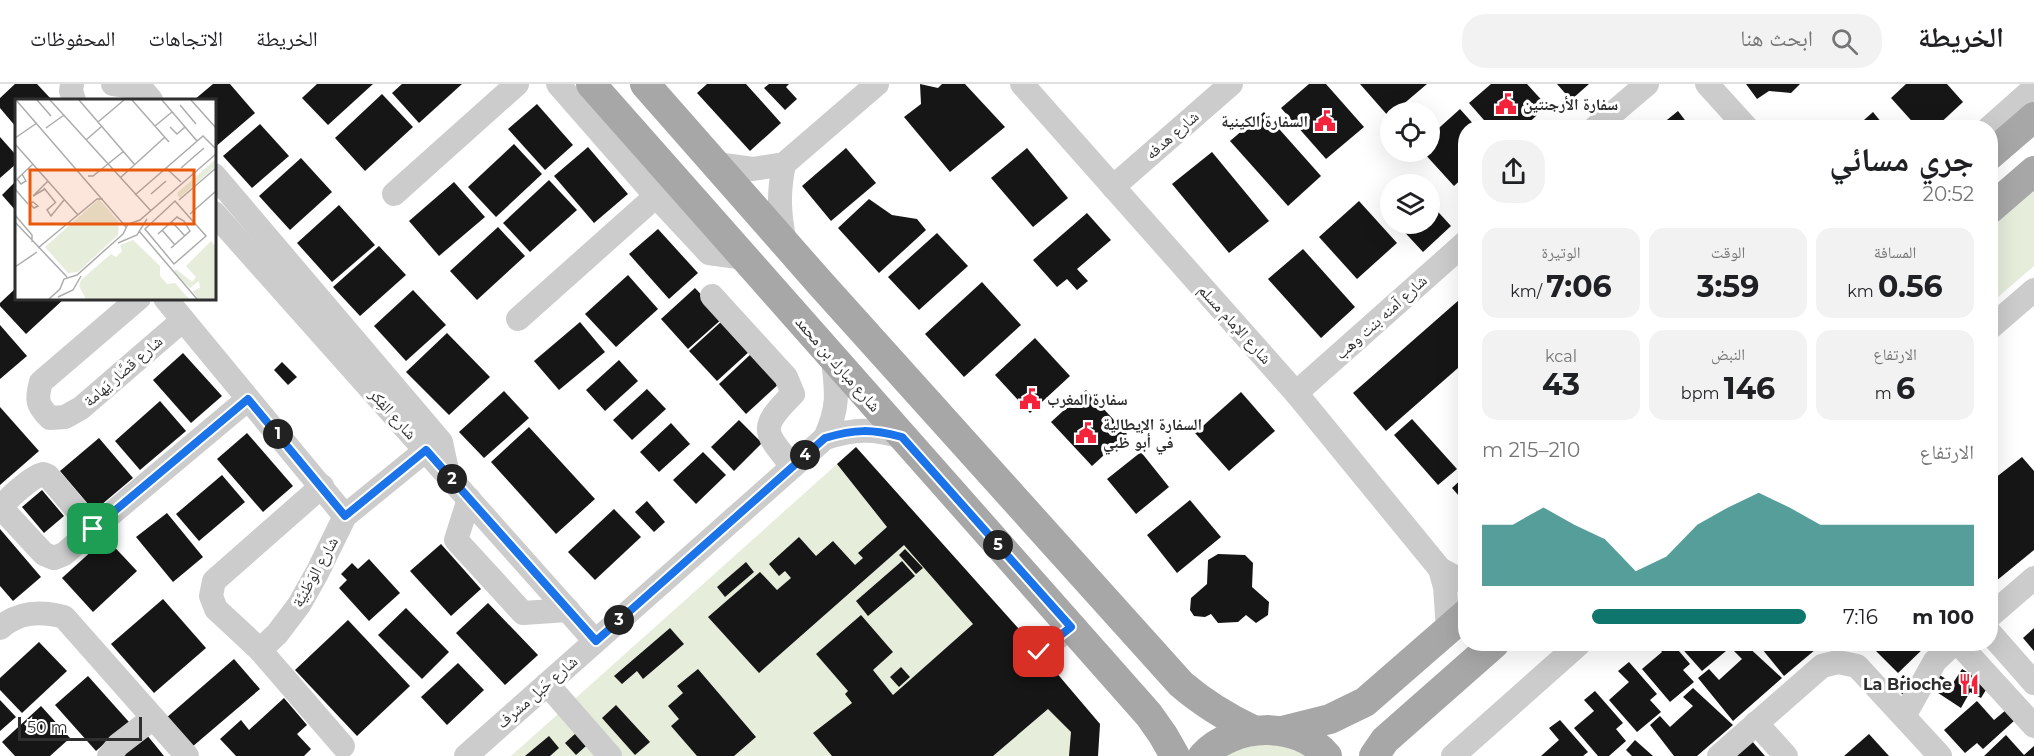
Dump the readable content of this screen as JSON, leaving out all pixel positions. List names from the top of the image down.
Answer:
{
  "streets": {
    "main road": ["شارع مبارك بن محمد"],
    "street": [
      "شارع هدفه",
      "شارع آمنه بنت وهب",
      "شارع الإمام مسلم",
      "شارع قصَّار يَهامة",
      "شارع الفِكر",
      "شارع الوَطَنِيَّة",
      "شارع حَبل مشرف"
    ]
  },
  "crossings": [
    ["شارع هدفه", "شارع الإمام مسلم"],
    ["شارع آمنه بنت وهب", "شارع الإمام مسلم"],
    ["شارع مبارك بن محمد", "شارع حَبل مشرف"],
    ["شارع الفِكر", "شارع الوَطَنِيَّة"],
    ["شارع الفِكر", "شارع حَبل مشرف"]
  ],
  "places": {
    "public building": [
      "سفارة الأرجنتين",
      "السفارة الكينية",
      "سفارة المغرب",
      "السفارة الإيطالية في أبو ظبي"
    ],
    "restaurant": ["La Brioche"]
  },
  "scale_bar": "50 m",
  "page": {
    "header": "الخريطة",
    "search": "ابحث هنا",
    "nav": ["الخريطة", "الاتجاهات", "المحفوظات"],
    "heading": ["جري مسائي", "20:52"],
    "stats": [
      ["المسافة", "0.56 km"],
      ["الوقت", "3:59"],
      ["الوتيرة", "7:06 /km"],
      ["الارتفاع", "6 m"],
      ["النبض", "146 bpm"],
      ["kcal", "43"]
    ],
    "pins": [
      "1",
      "4",
      "2",
      "5",
      "3"
    ],
    "chart": ["الارتفاع", "210–215 m"],
    "list": [
      {
        "name": "100 m",
        "note": "7:16"
      }
    ],
    "scale": "50 m"
  }
}
